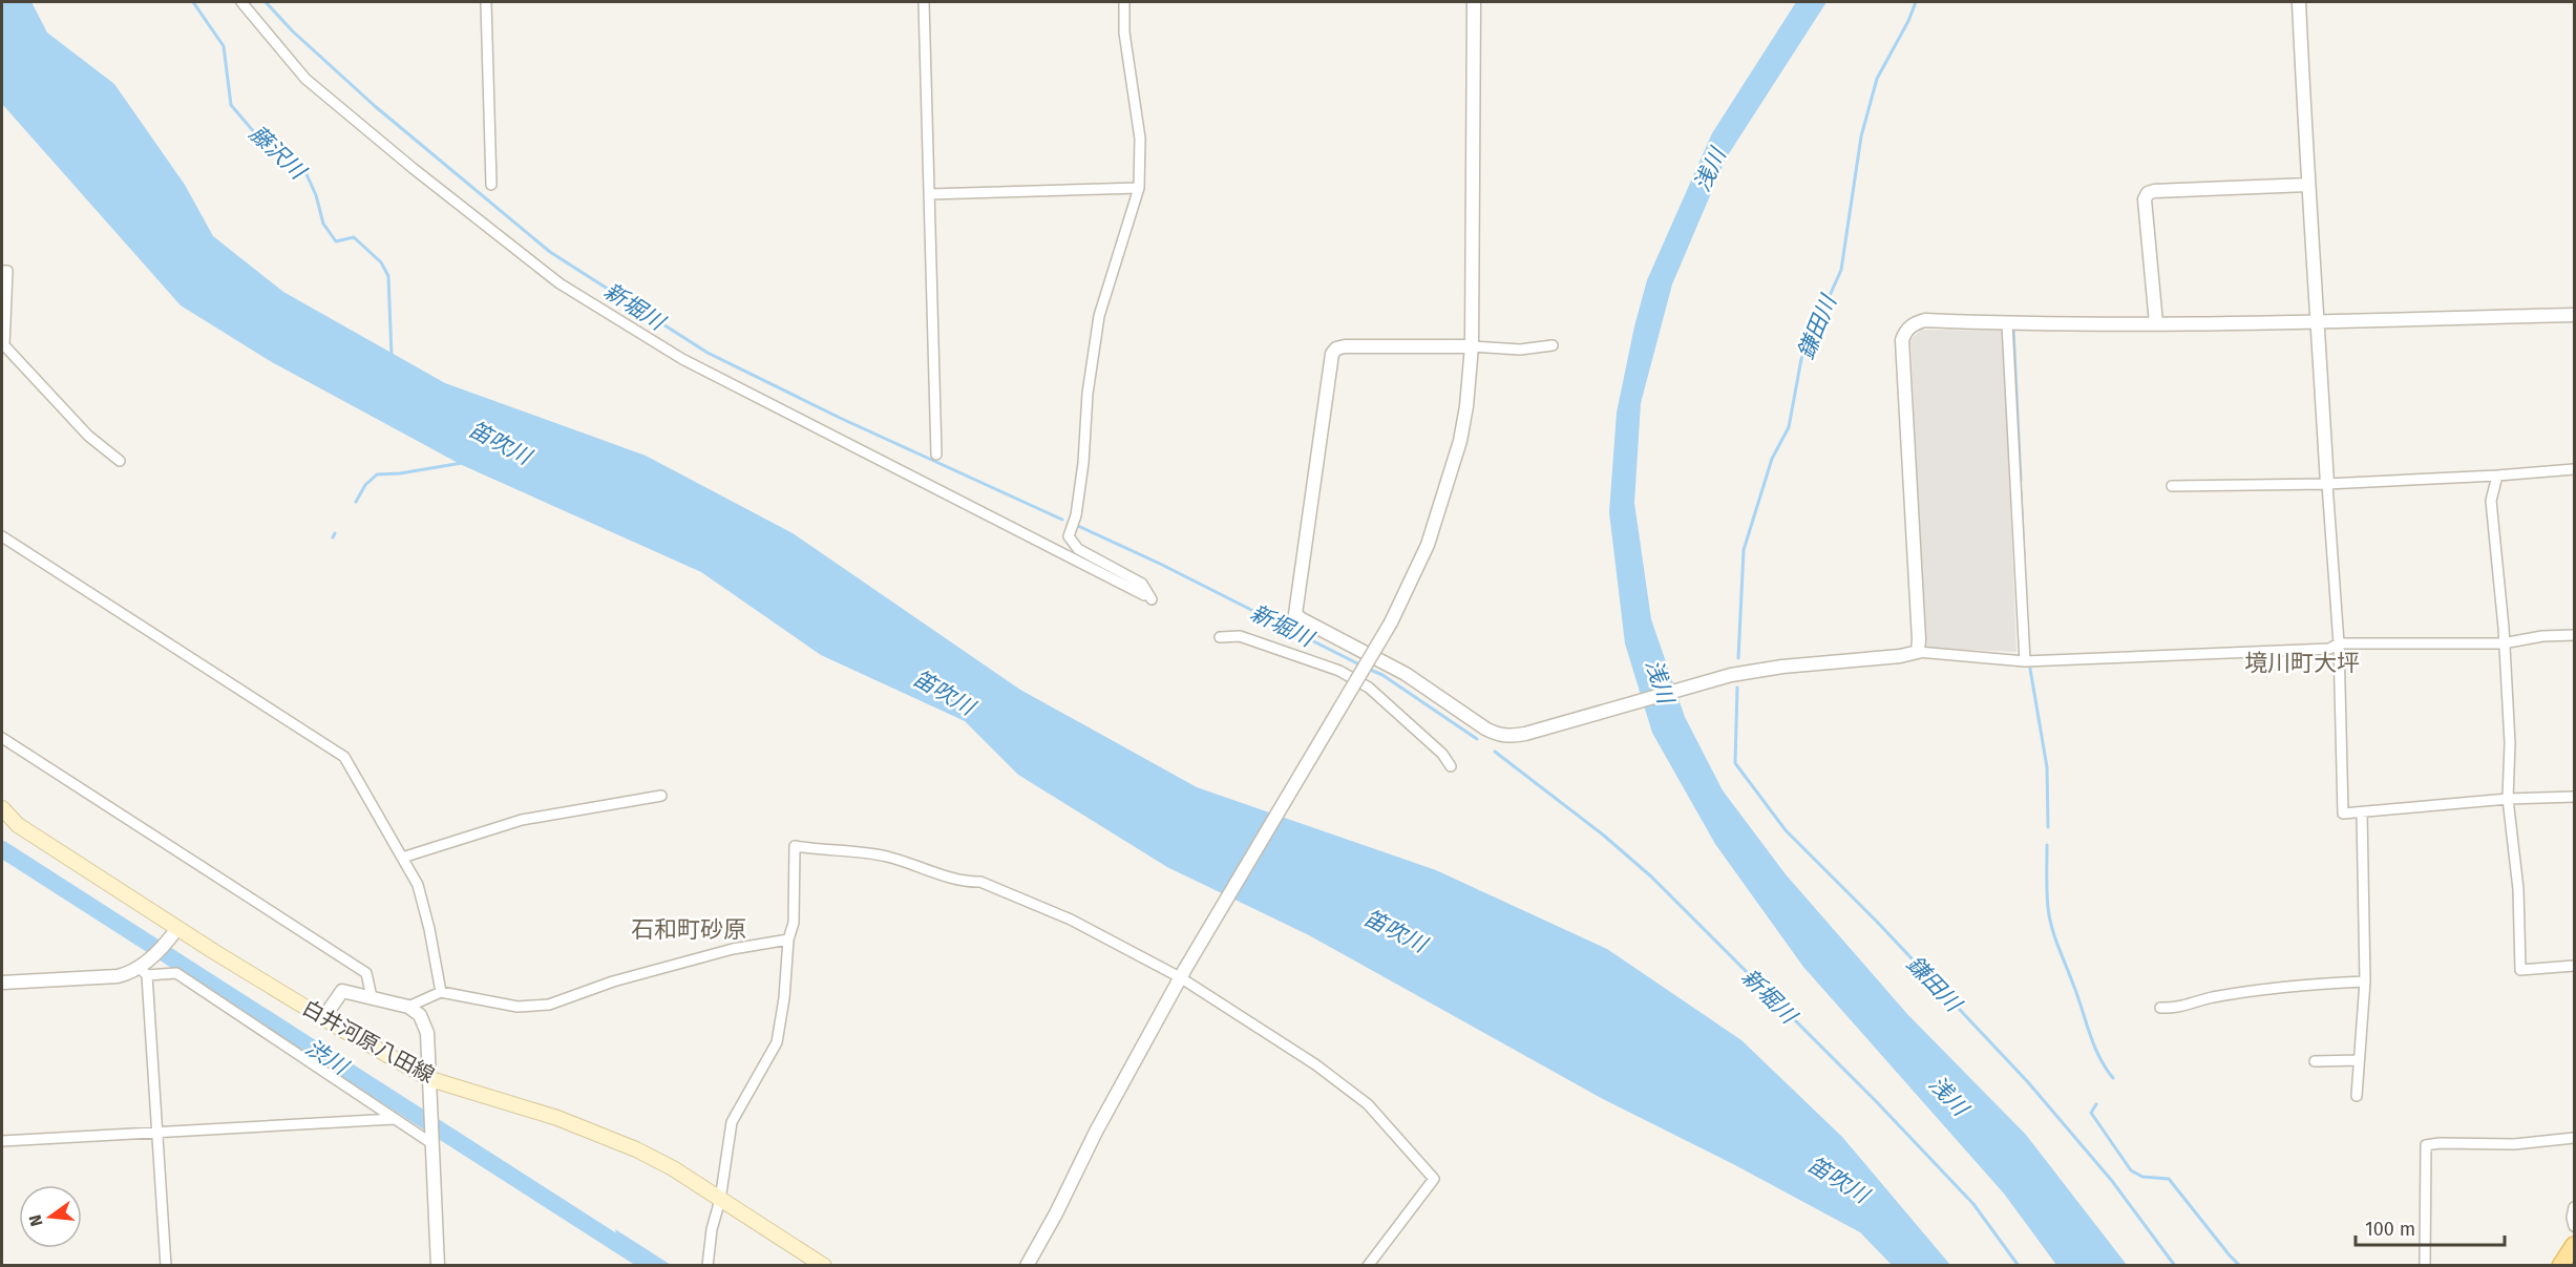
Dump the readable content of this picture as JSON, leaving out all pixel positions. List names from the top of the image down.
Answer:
{
  "streets": {
    "main road": ["白井河原八田線"]
  },
  "districts": ["境川町大坪", "石和町砂原"],
  "water": [
    "藤沢川",
    "浅川",
    "新堀川",
    "鎌田川",
    "笛吹川",
    "渋川"
  ],
  "scale_bar": "100 m",
  "north": "left"
}
